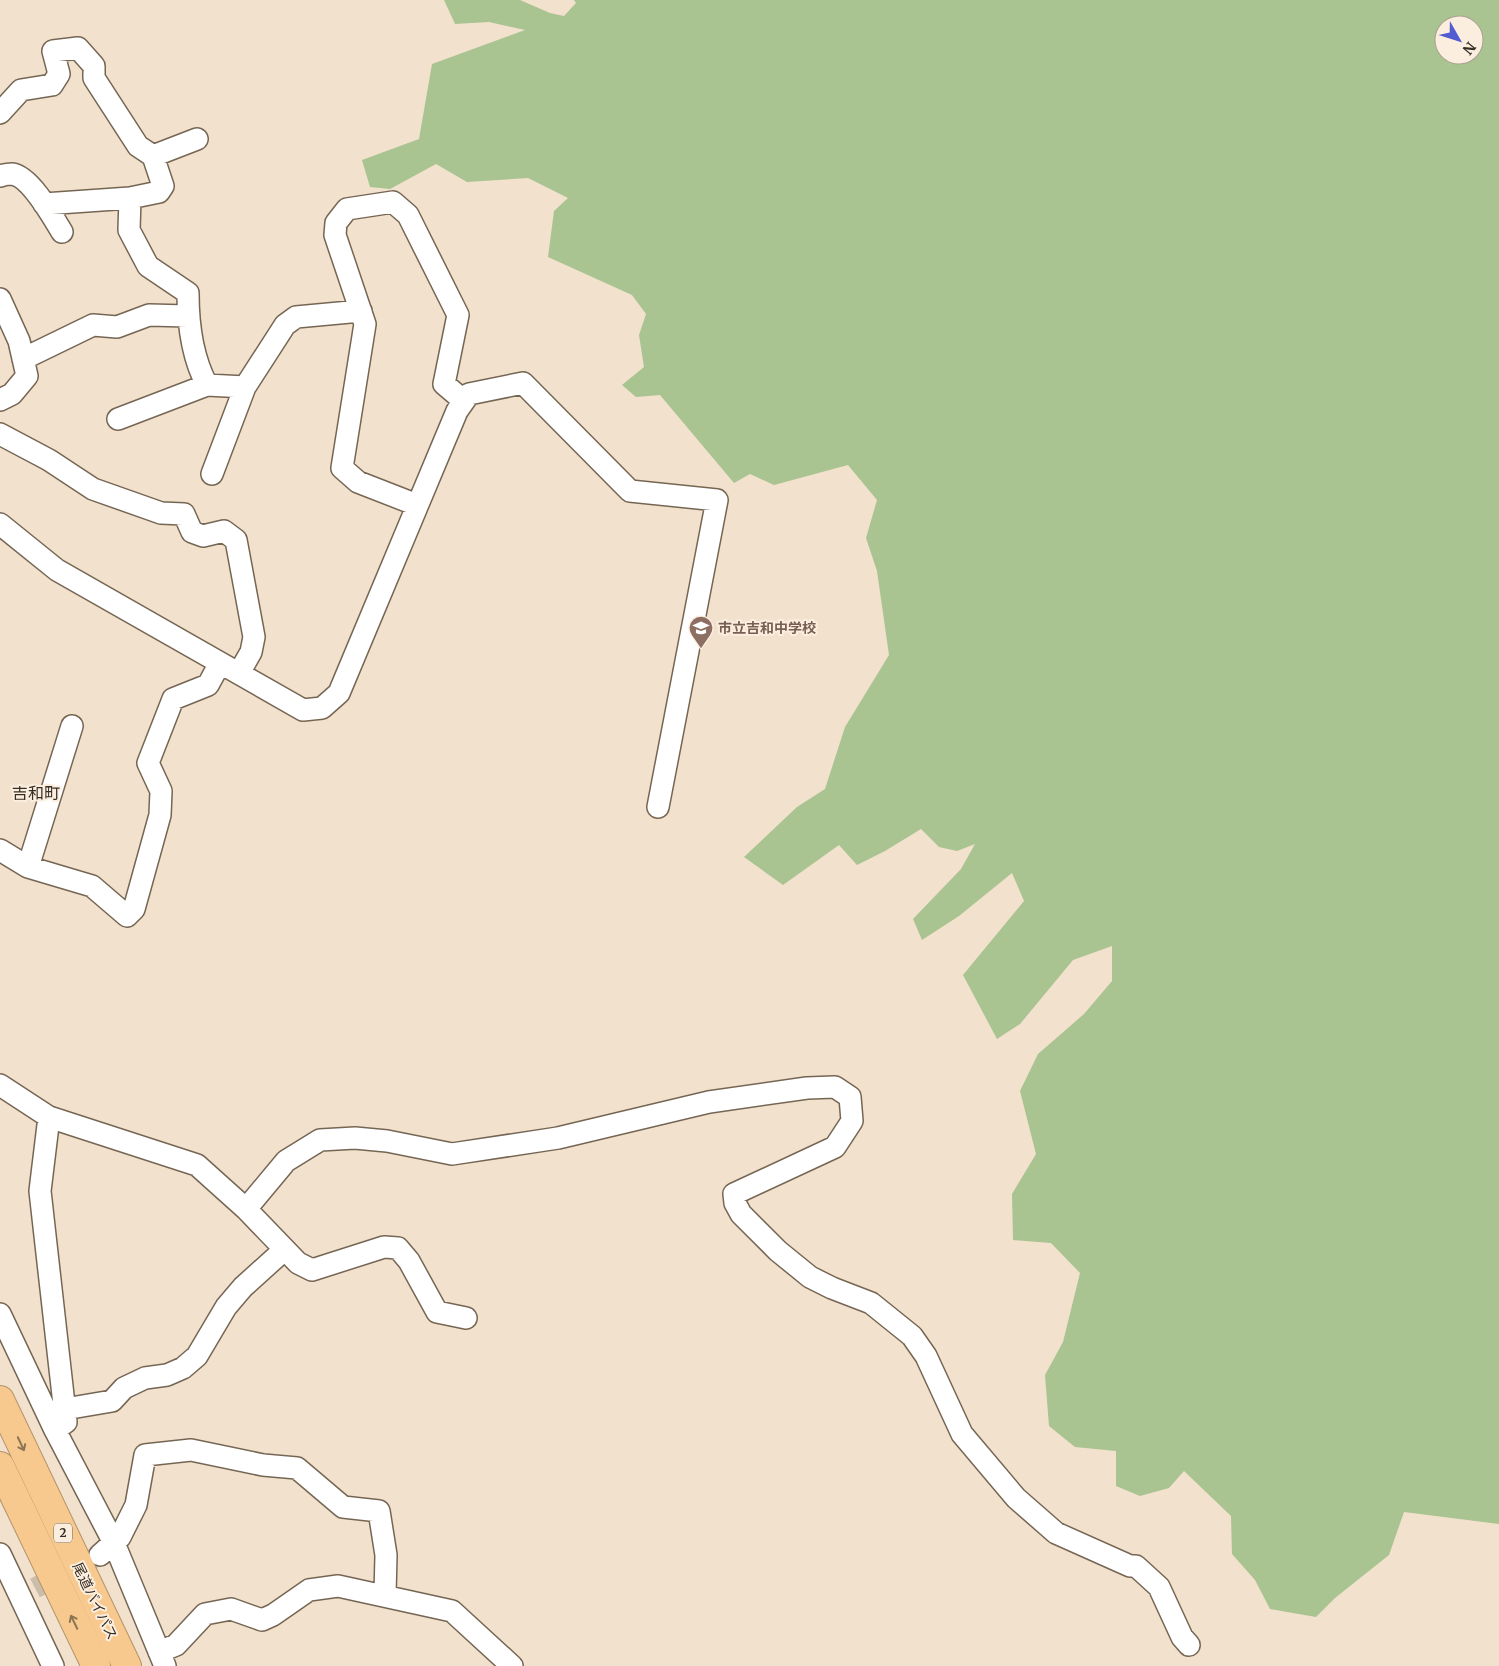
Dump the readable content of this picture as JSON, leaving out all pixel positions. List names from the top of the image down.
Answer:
{
  "streets": {
    "highway": ["2", "尾道バイパス"]
  },
  "districts": ["吉和町"],
  "places": {
    "school or university": ["市立吉和中学校"]
  },
  "north": "bottom right"
}
